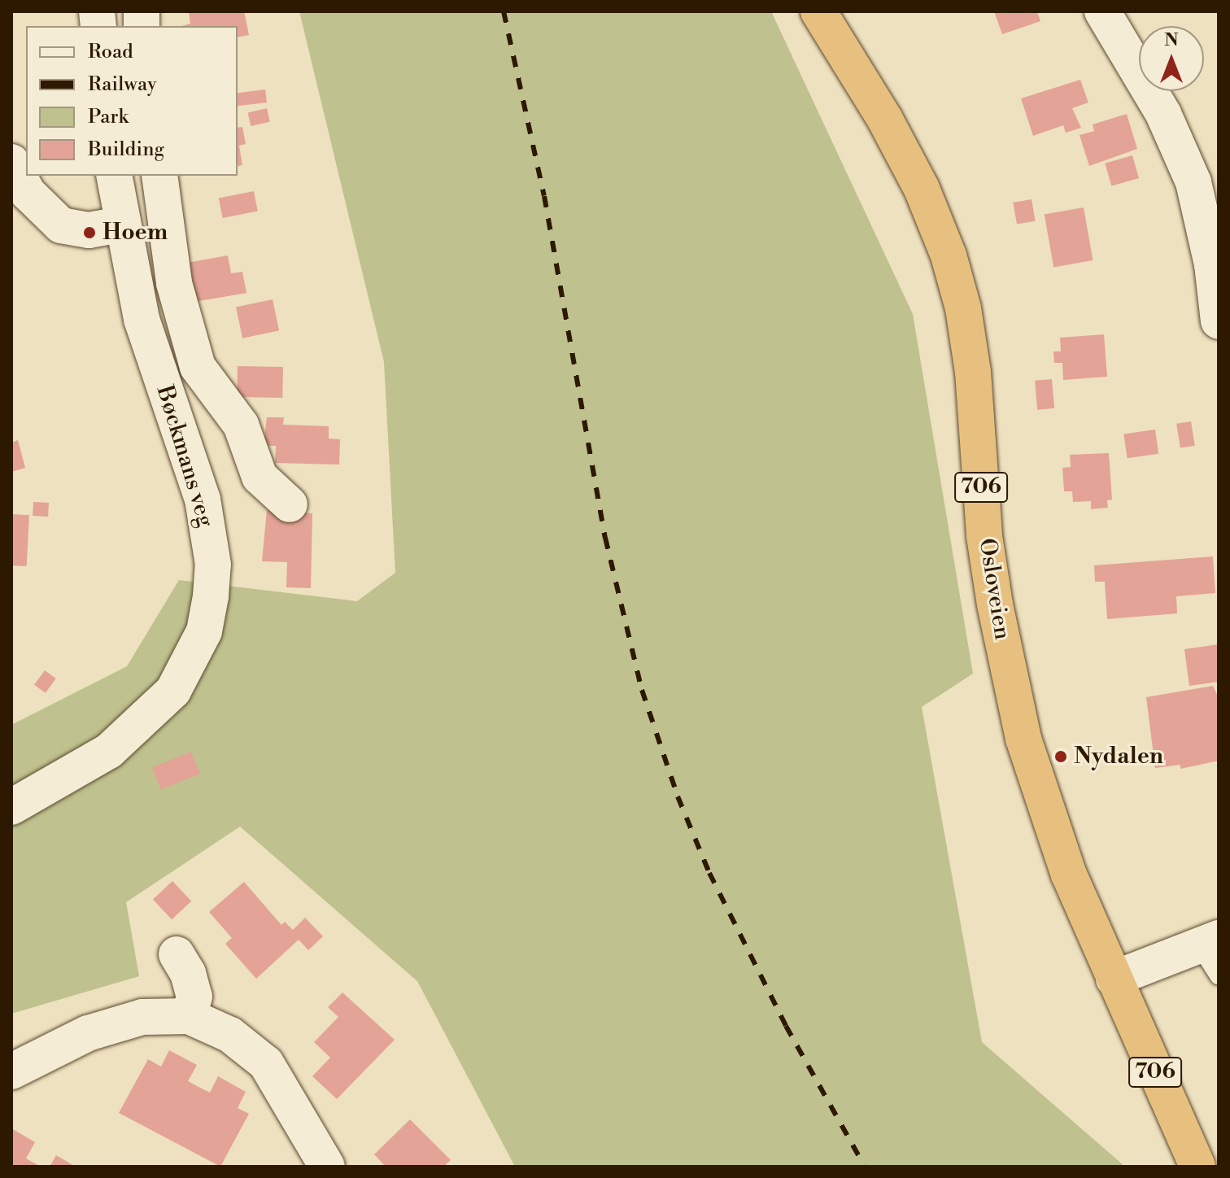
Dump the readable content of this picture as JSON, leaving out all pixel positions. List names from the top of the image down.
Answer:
{
  "streets": {
    "highway": ["706", "Osloveien"],
    "street": ["Bøckmans veg"]
  },
  "places": ["Hoem", "Nydalen"],
  "legend": [
    "Road",
    "Railway",
    "Park",
    "Building"
  ],
  "north": "top"
}
